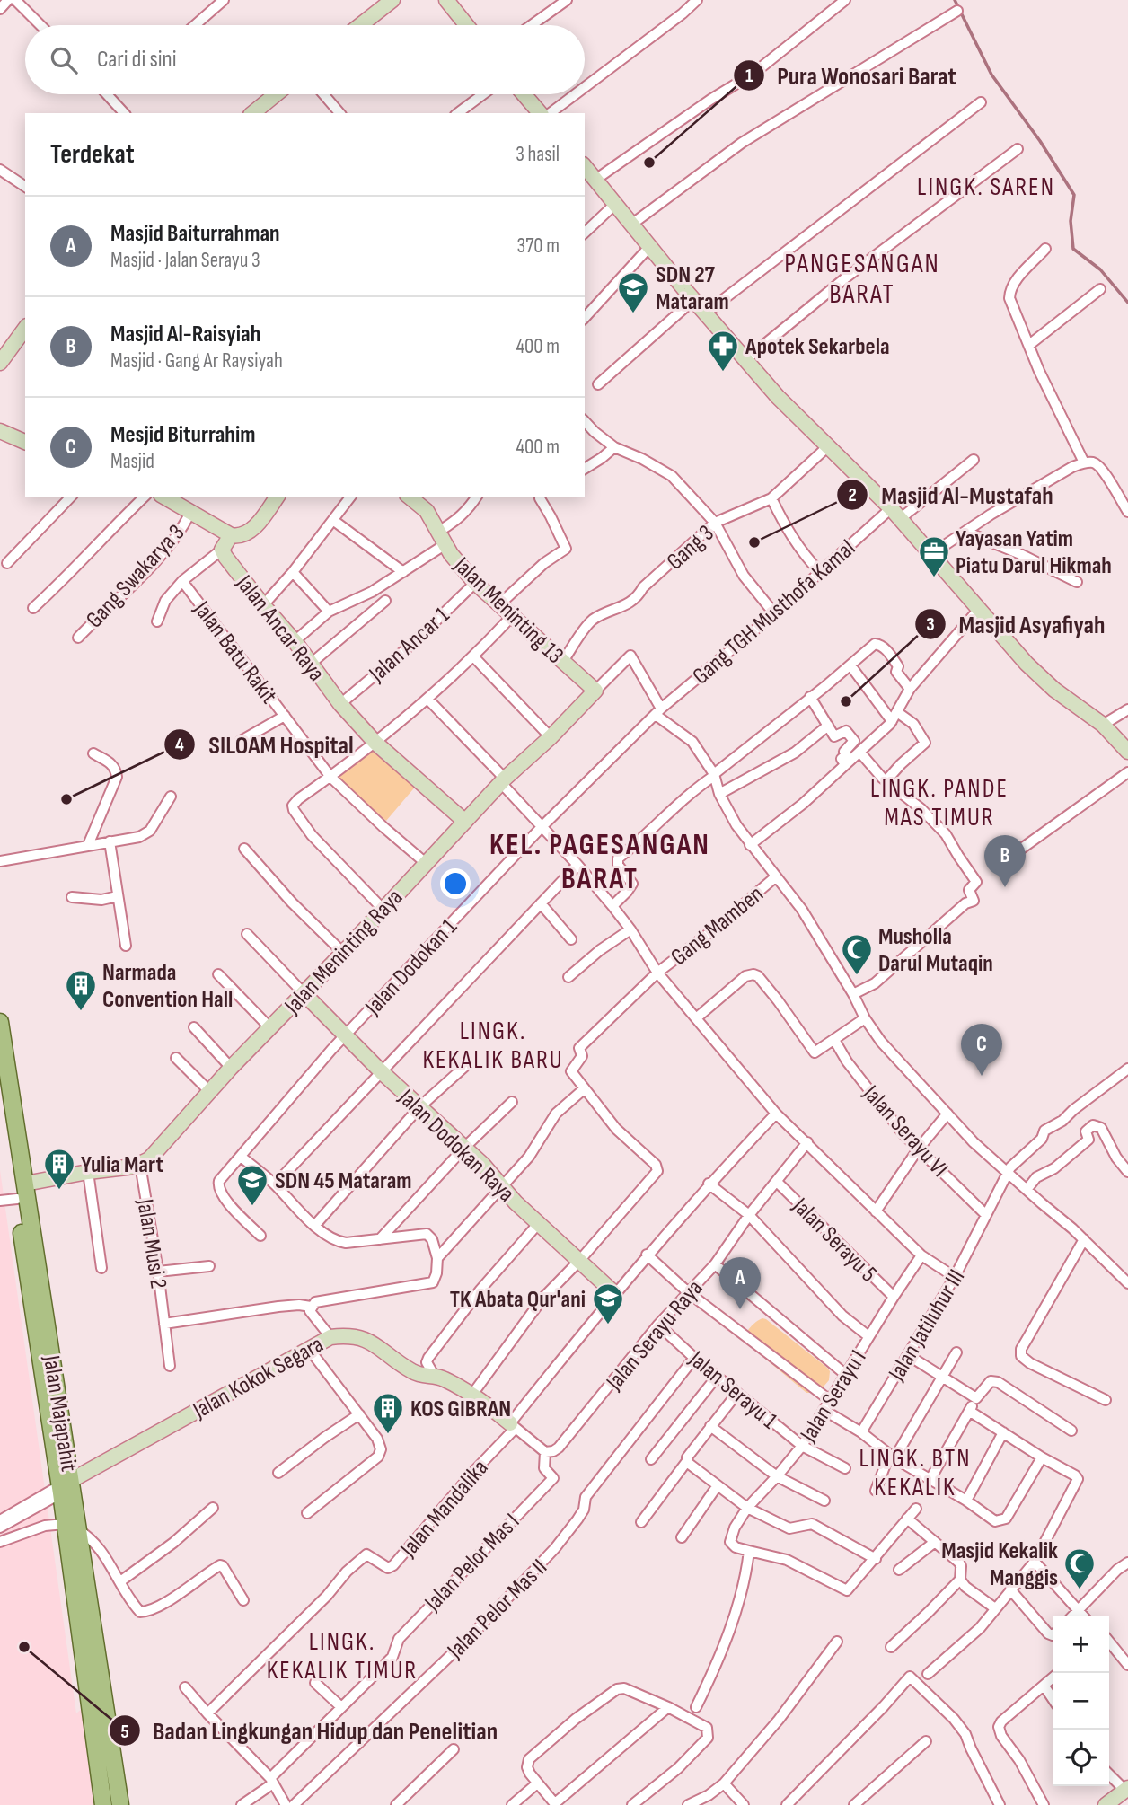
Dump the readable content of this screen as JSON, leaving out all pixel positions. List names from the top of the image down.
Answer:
{
  "streets": {
    "main road": ["Jalan Majapahit"],
    "street": [
      "Gang 3",
      "Gang Swakarya 3",
      "Jalan Meninting 13",
      "Gang TGH Musthofa Kamal",
      "Jalan Ancar Raya",
      "Jalan Ancar 1",
      "Jalan Batu Rakit",
      "Gang Mamben",
      "Jalan Meninting Raya",
      "Jalan Dodokan 1",
      "Jalan Serayu VI",
      "Jalan Dodokan Raya",
      "Jalan Serayu 5",
      "Jalan Musi 2",
      "Jalan Jatiluhur III",
      "Jalan Serayu Raya",
      "Jalan Kokok Segara",
      "Jalan Serayu 1",
      "Jalan Serayu I",
      "Jalan Mandalika",
      "Jalan Pelor Mas I",
      "Jalan Pelor Mas II"
    ]
  },
  "crossings": [
    ["Gang 3", "Jalan Meninting 13"],
    ["Jalan Meninting 13", "Jalan Ancar 1"],
    ["Jalan Meninting 13", "Jalan Meninting Raya"],
    ["Gang TGH Musthofa Kamal", "Jalan Meninting Raya"],
    ["Gang TGH Musthofa Kamal", "Jalan Dodokan 1"],
    ["Jalan Ancar Raya", "Jalan Ancar 1"],
    ["Jalan Ancar Raya", "Jalan Batu Rakit"],
    ["Jalan Ancar Raya", "Jalan Meninting Raya"],
    ["Jalan Batu Rakit", "Jalan Meninting Raya"],
    ["Jalan Meninting Raya", "Jalan Dodokan Raya"],
    ["Jalan Meninting Raya", "Jalan Musi 2"],
    ["Jalan Dodokan 1", "Jalan Dodokan Raya"],
    ["Jalan Serayu VI", "Jalan Jatiluhur III"],
    ["Jalan Serayu 5", "Jalan Serayu Raya"],
    ["Jalan Serayu 5", "Jalan Serayu I"],
    ["Jalan Serayu Raya", "Jalan Serayu 1"],
    ["Jalan Serayu Raya", "Jalan Pelor Mas I"],
    ["Jalan Kokok Segara", "Jalan Majapahit"],
    ["Jalan Kokok Segara", "Jalan Mandalika"],
    ["Jalan Serayu 1", "Jalan Serayu I"],
    ["Jalan Serayu 1", "Jalan Pelor Mas II"]
  ],
  "districts": [
    "LINGK. SAREN",
    "PANGESANGAN BARAT",
    "LINGK. PANDE MAS TIMUR",
    "KEL. PAGESANGAN BARAT",
    "LINGK. KEKALIK BARU",
    "LINGK. BTN KEKALIK",
    "LINGK. KEKALIK TIMUR"
  ],
  "places": {
    "other": [
      "Pura Wonosari Barat",
      "Masjid Al-Mustafah",
      "Masjid Asyafiyah",
      "SILOAM Hospital",
      "Badan Lingkungan Hidup dan Penelitian"
    ],
    "school or university": ["SDN 27 Mataram", "SDN 45 Mataram", "TK Abata Qur'ani"],
    "pharmacy": ["Apotek Sekarbela"],
    "office": ["Yayasan Yatim Piatu Darul Hikmah"],
    "mosque": ["Musholla Darul Mutaqin", "Masjid Kekalik Manggis"],
    "building": ["Narmada Convention Hall", "Yulia Mart", "KOS GIBRAN"]
  },
  "page": {
    "search": "Cari di sini",
    "heading": ["Terdekat", "3 hasil"],
    "list": [
      {
        "mark": "A",
        "name": "Masjid Baiturrahman",
        "note": "Masjid · Jalan Serayu 3",
        "value": "370 m"
      },
      {
        "mark": "B",
        "name": "Masjid Al-Raisyiah",
        "note": "Masjid · Gang Ar Raysiyah",
        "value": "400 m"
      },
      {
        "mark": "C",
        "name": "Mesjid Biturrahim",
        "note": "Masjid",
        "value": "400 m"
      }
    ],
    "pins": ["B", "C", "A"],
    "map_buttons": ["+", "−"]
  }
}
